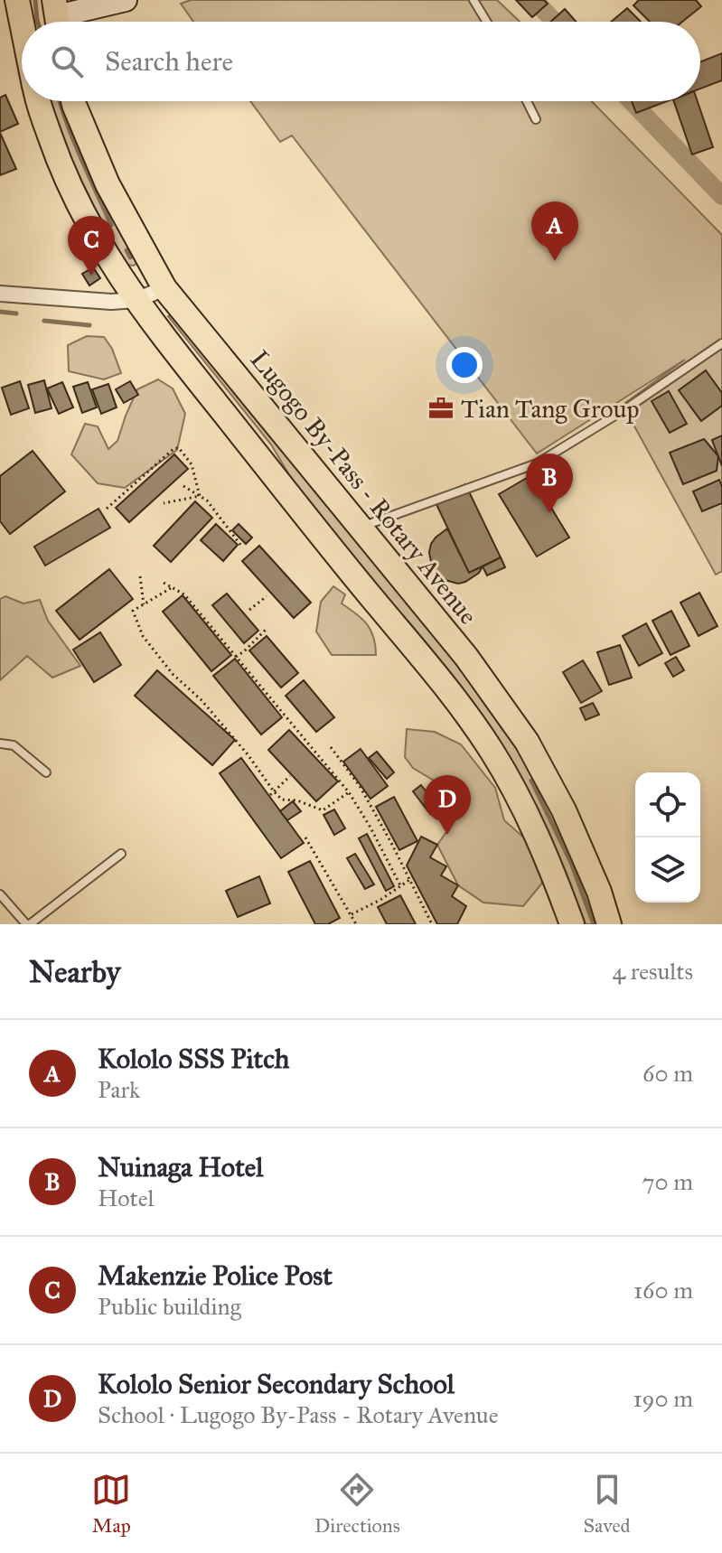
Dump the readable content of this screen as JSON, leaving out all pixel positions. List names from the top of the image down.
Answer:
{
  "streets": {
    "main road": ["Lugogo By-Pass - Rotary Avenue"]
  },
  "places": {
    "office": ["Tian Tang Group"]
  },
  "page": {
    "search": "Search here",
    "pins": [
      "A",
      "C",
      "B",
      "D"
    ],
    "heading": ["Nearby", "4 results"],
    "list": [
      {
        "mark": "A",
        "name": "Kololo SSS Pitch",
        "note": "Park",
        "value": "60 m"
      },
      {
        "mark": "B",
        "name": "Nuinaga Hotel",
        "note": "Hotel",
        "value": "70 m"
      },
      {
        "mark": "C",
        "name": "Makenzie Police Post",
        "note": "Public building",
        "value": "160 m"
      },
      {
        "mark": "D",
        "name": "Kololo Senior Secondary School",
        "note": "School · Lugogo By-Pass - Rotary Avenue",
        "value": "190 m"
      }
    ],
    "nav": ["Map", "Directions", "Saved"]
  }
}
